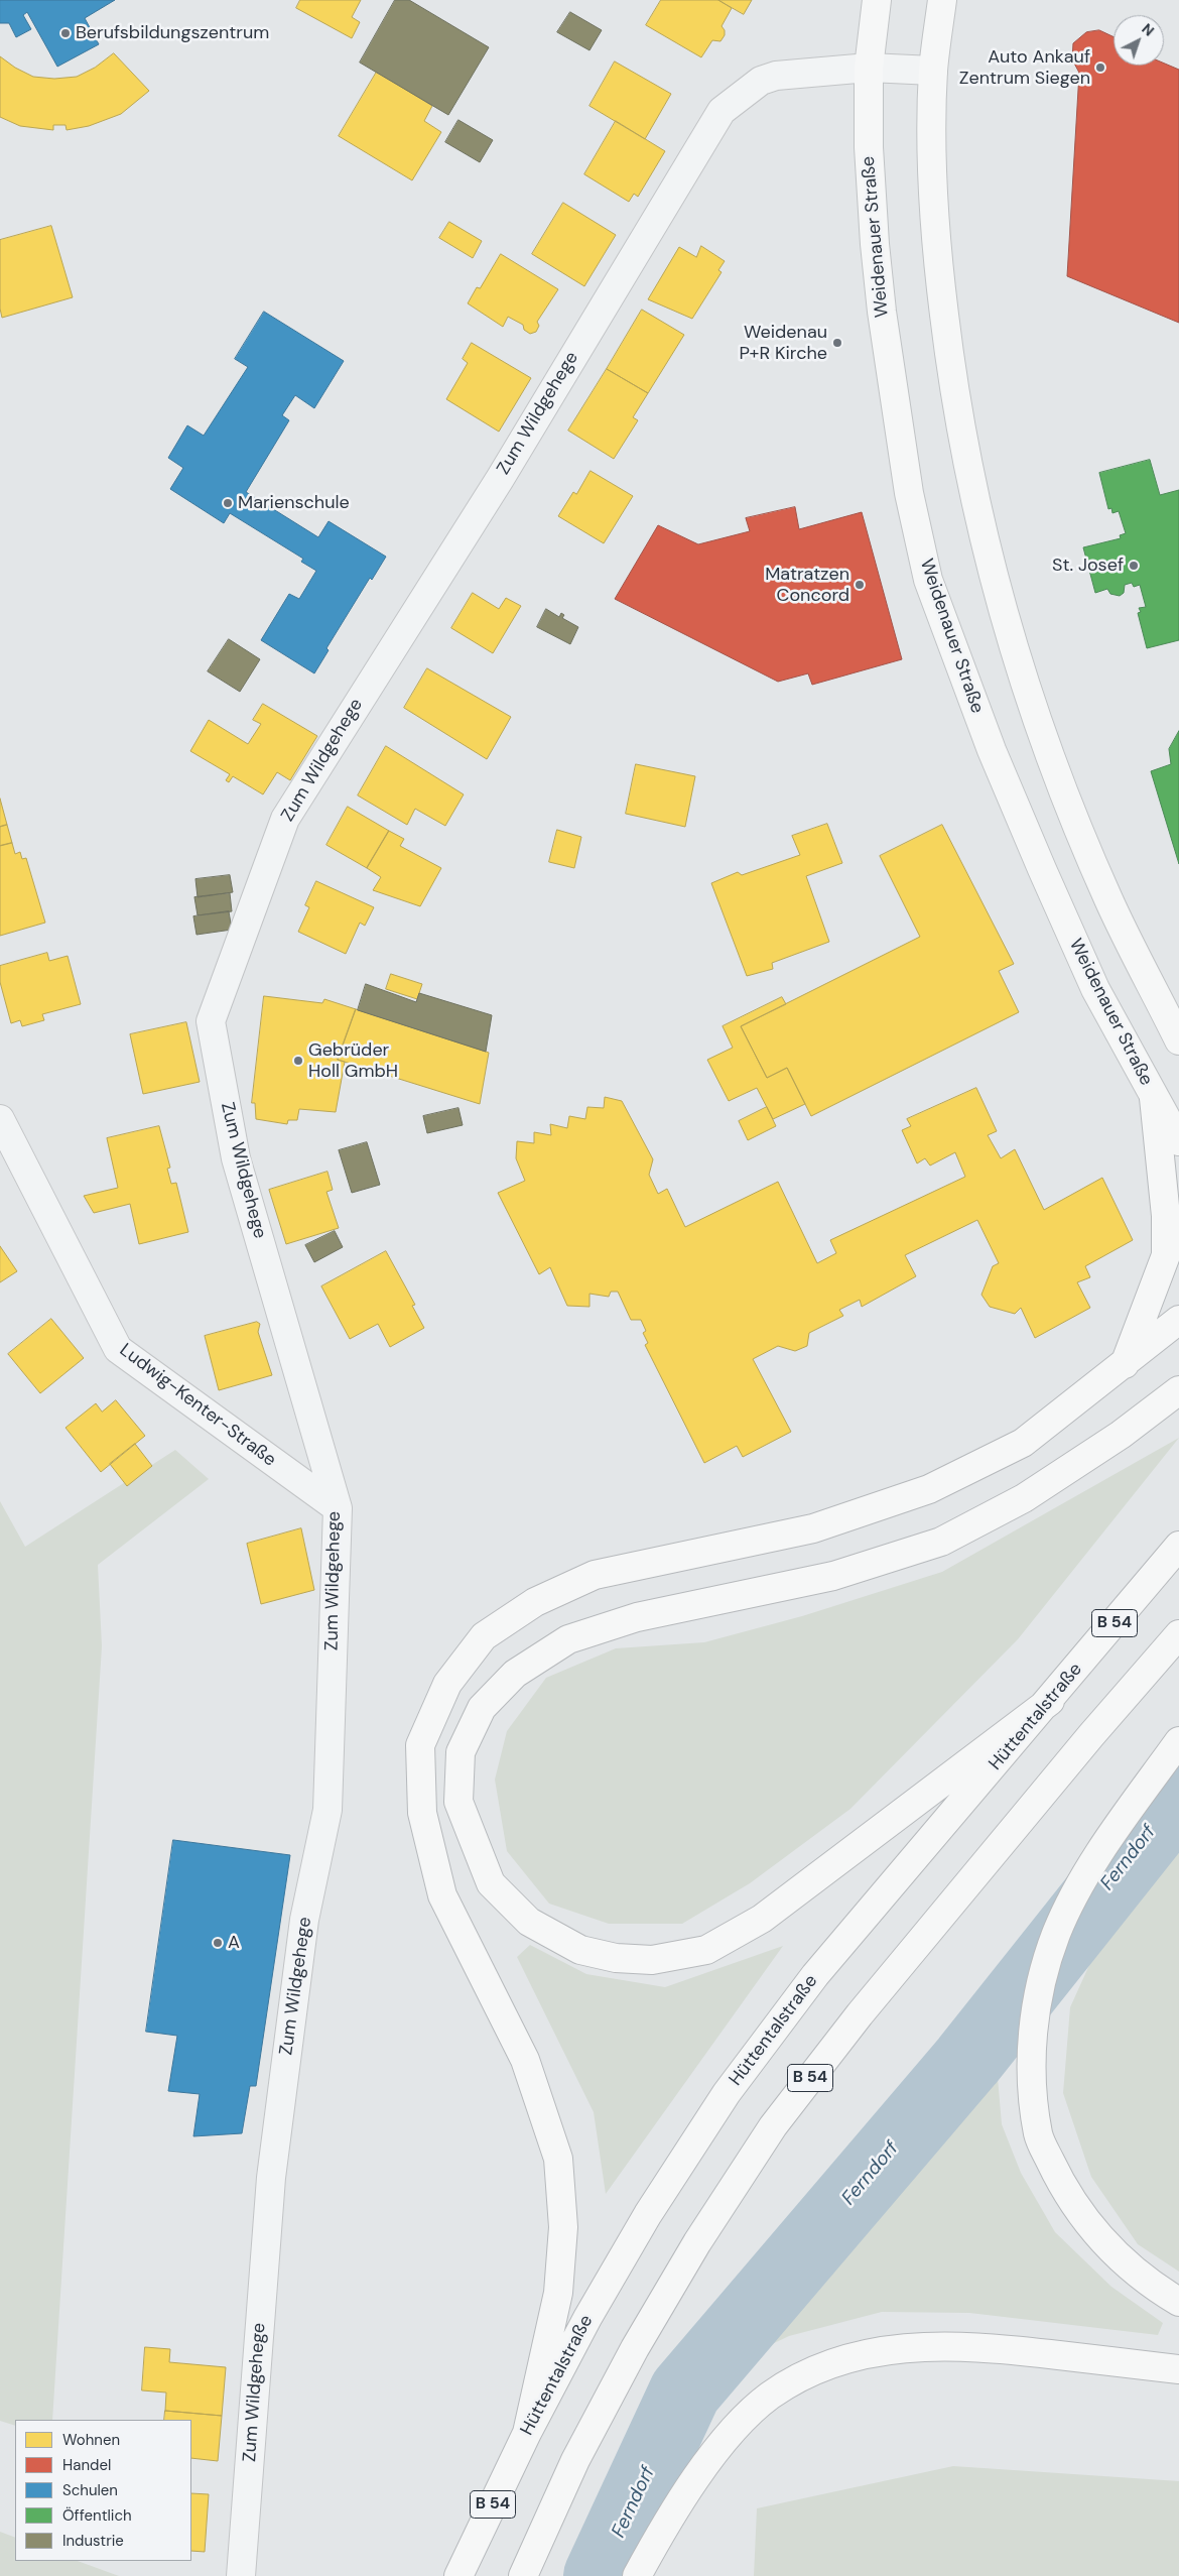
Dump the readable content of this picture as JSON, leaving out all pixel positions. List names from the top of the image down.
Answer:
{
  "streets": {
    "main road": ["Weidenauer Straße", "B 54", "Hüttentalstraße"],
    "street": ["Zum Wildgehege", "Ludwig-Kenter-Straße"]
  },
  "crossings": [
    ["Weidenauer Straße", "Zum Wildgehege"],
    ["Zum Wildgehege", "Ludwig-Kenter-Straße"]
  ],
  "water": ["Ferndorf"],
  "places": [
    "Berufsbildungszentrum",
    "Auto Ankauf Zentrum Siegen",
    "Weidenau P+R Kirche",
    "Marienschule",
    "St. Josef",
    "Matratzen Concord",
    "Gebrüder Holl GmbH",
    "A"
  ],
  "legend": [
    "Wohnen",
    "Handel",
    "Schulen",
    "Öffentlich",
    "Industrie"
  ],
  "north": "top right"
}
